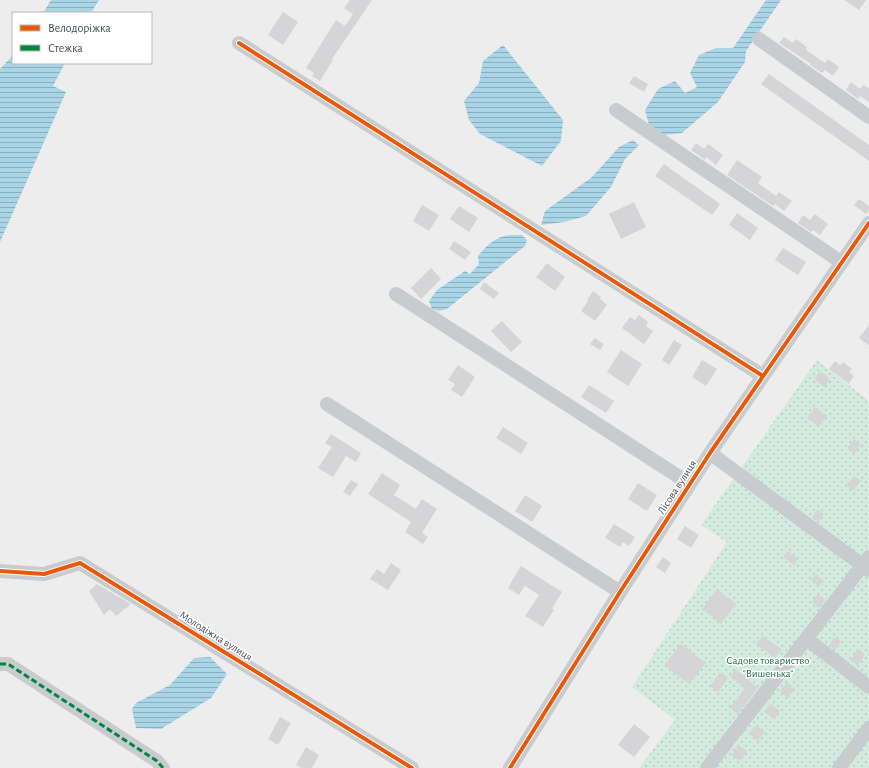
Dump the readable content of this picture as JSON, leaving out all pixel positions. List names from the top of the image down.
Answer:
{
  "streets": {
    "street": ["Лісова вулиця", "Молодіжна вулиця"]
  },
  "parks": ["Садове товариство \"Вишенька\""],
  "legend": ["Велодоріжка", "Стежка"]
}
